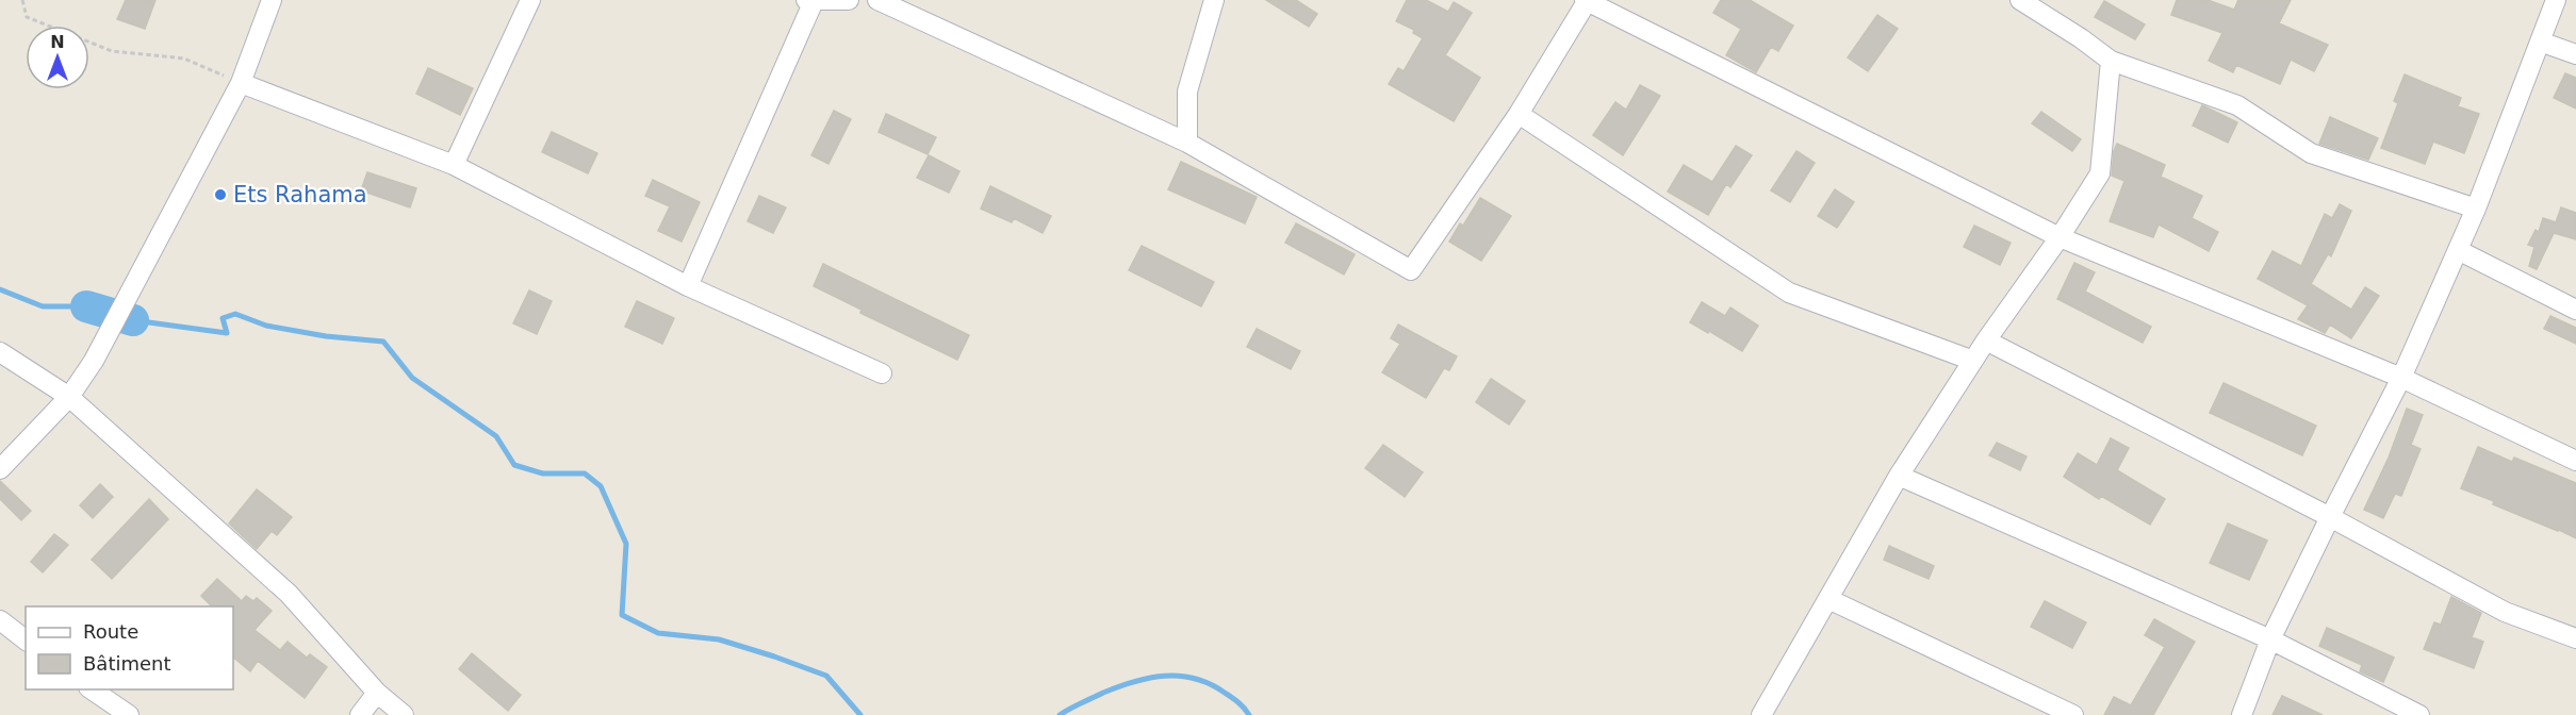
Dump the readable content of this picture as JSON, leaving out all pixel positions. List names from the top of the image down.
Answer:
{
  "places": ["Ets Rahama"],
  "legend": ["Route", "Bâtiment"],
  "north": "top"
}
